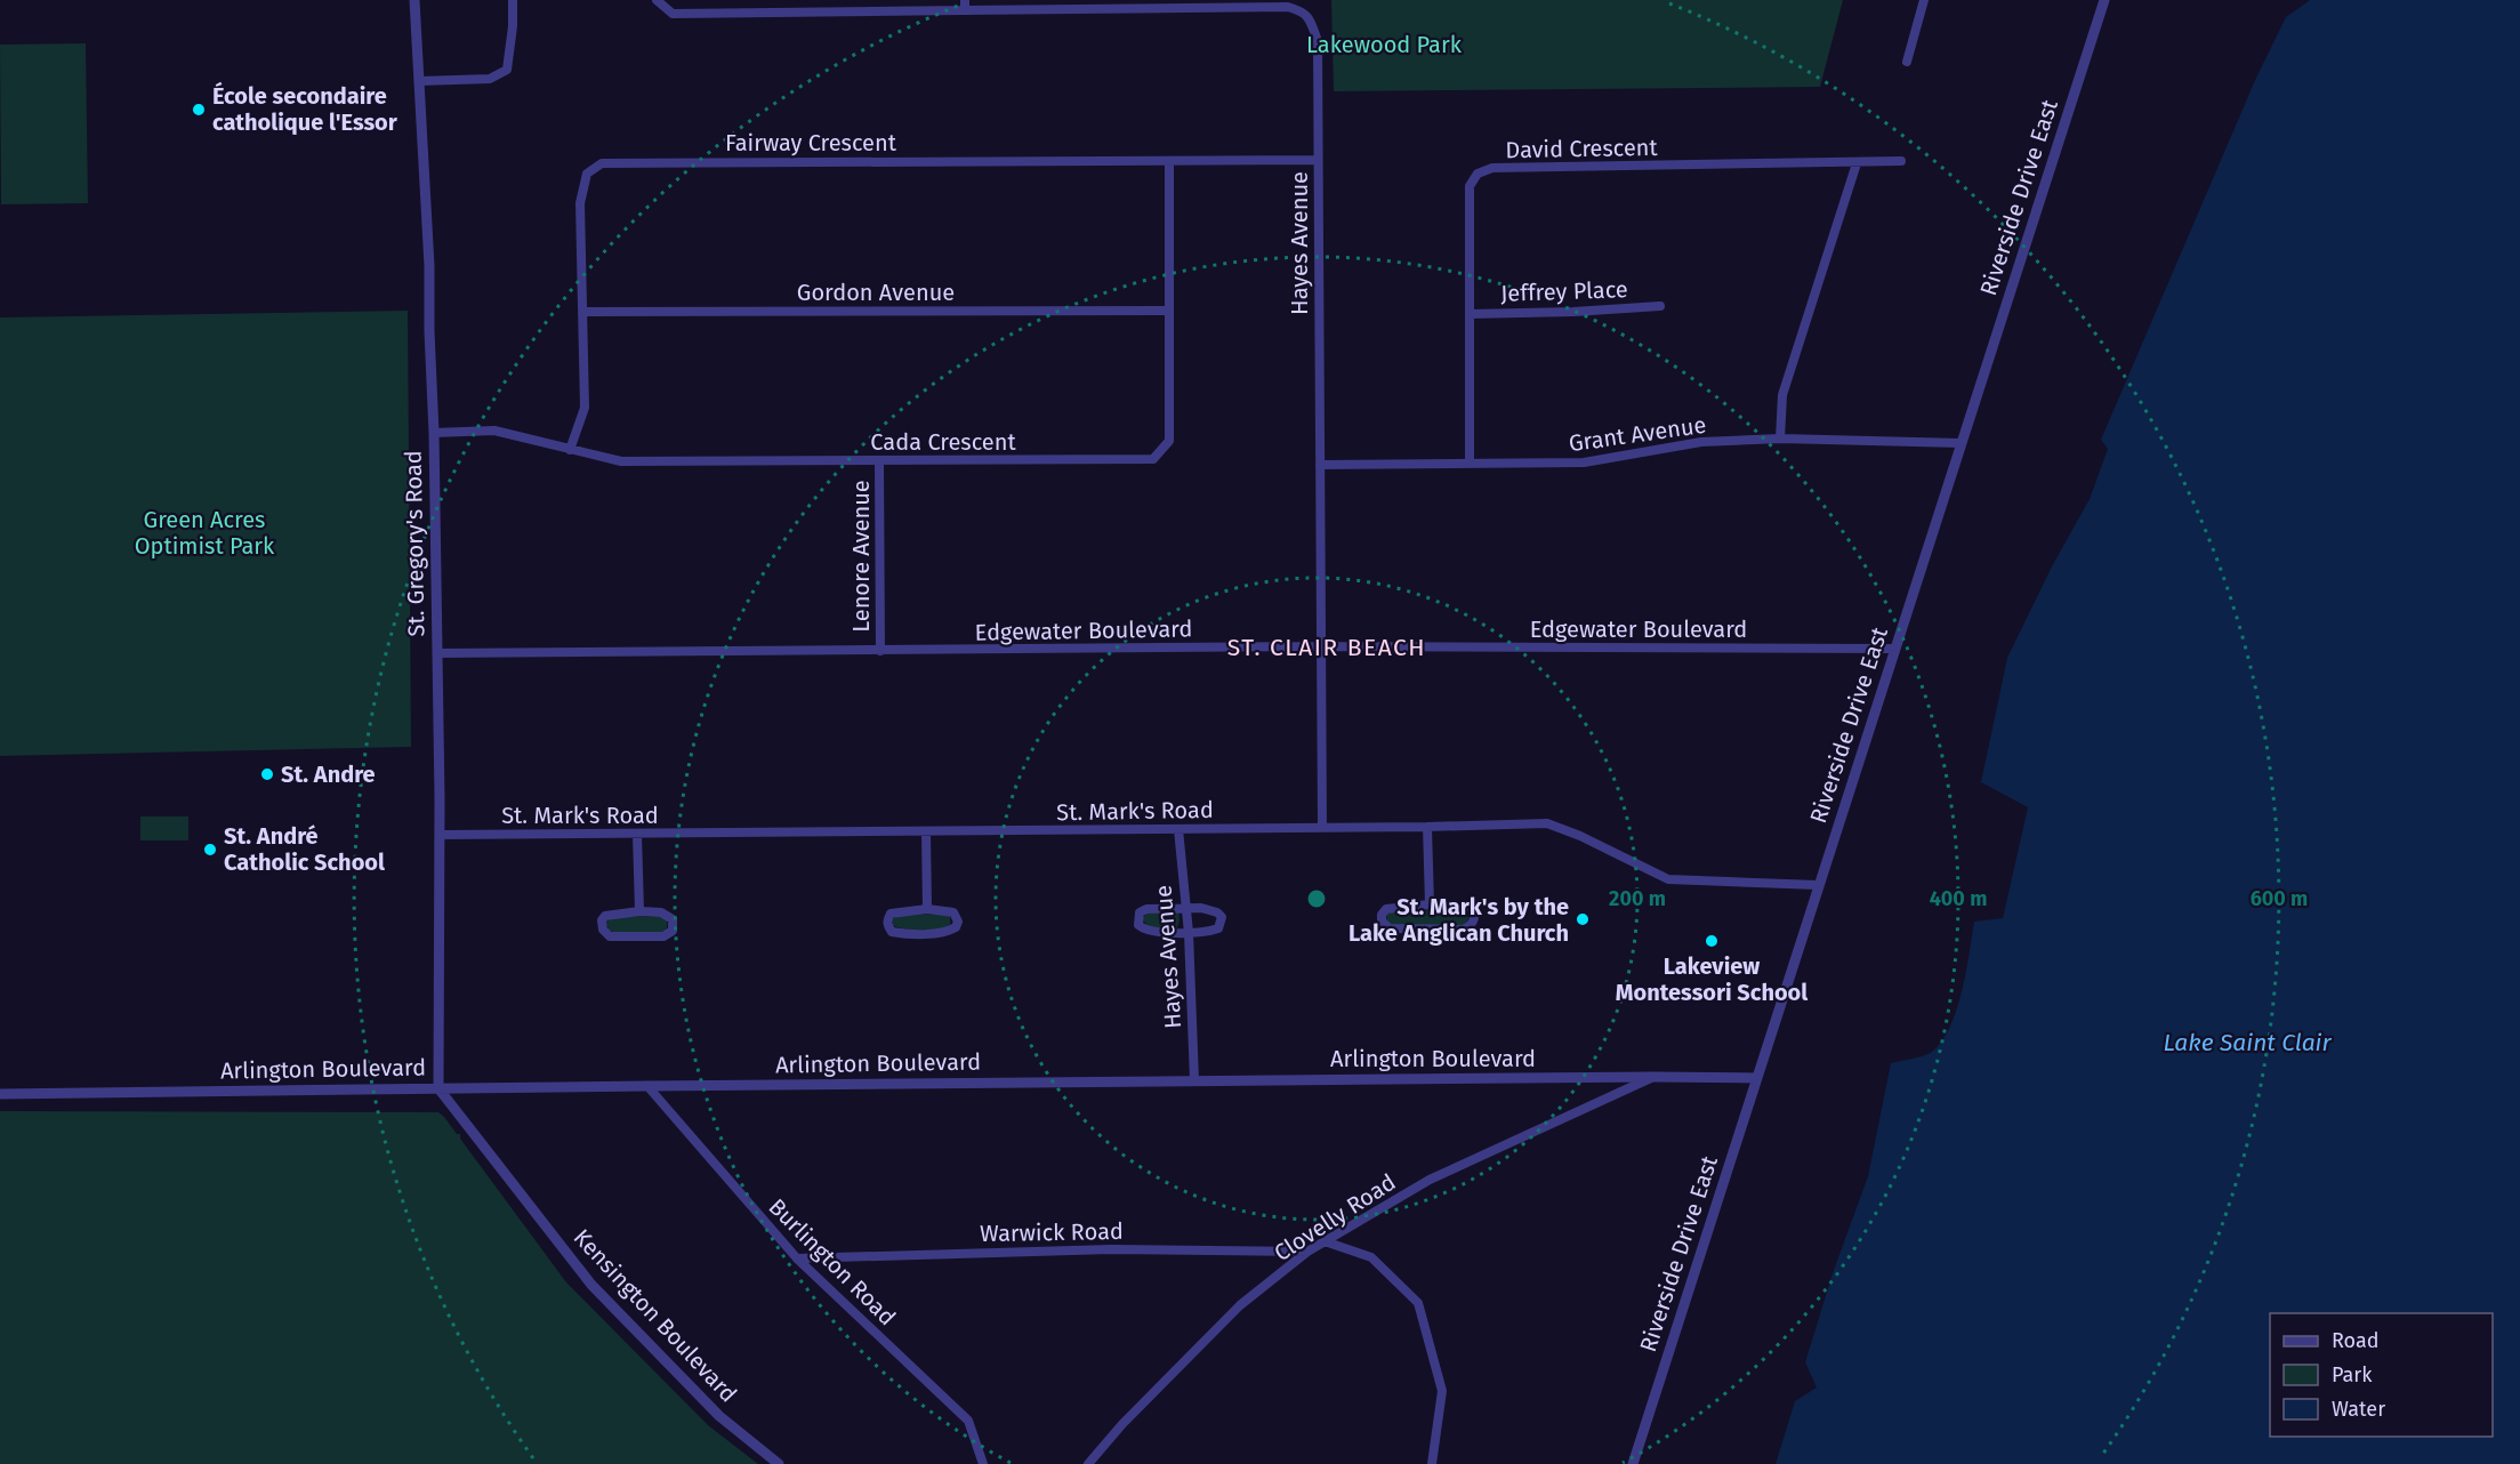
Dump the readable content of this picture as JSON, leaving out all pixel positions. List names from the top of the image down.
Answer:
{
  "streets": {
    "street": [
      "Fairway Crescent",
      "David Crescent",
      "Riverside Drive East",
      "Hayes Avenue",
      "Jeffrey Place",
      "Gordon Avenue",
      "Grant Avenue",
      "Cada Crescent",
      "St. Gregory's Road",
      "Lenore Avenue",
      "Edgewater Boulevard",
      "St. Mark's Road",
      "Arlington Boulevard",
      "Clovelly Road",
      "Warwick Road",
      "Burlington Road",
      "Kensington Boulevard"
    ]
  },
  "crossings": [
    ["Fairway Crescent", "Hayes Avenue"],
    ["Fairway Crescent", "Gordon Avenue"],
    ["Fairway Crescent", "Cada Crescent"],
    ["David Crescent", "Jeffrey Place"],
    ["David Crescent", "Grant Avenue"],
    ["Riverside Drive East", "Grant Avenue"],
    ["Riverside Drive East", "Edgewater Boulevard"],
    ["Riverside Drive East", "St. Mark's Road"],
    ["Riverside Drive East", "Arlington Boulevard"],
    ["Hayes Avenue", "Grant Avenue"],
    ["Hayes Avenue", "Edgewater Boulevard"],
    ["Hayes Avenue", "St. Mark's Road"],
    ["Hayes Avenue", "Arlington Boulevard"],
    ["Gordon Avenue", "Cada Crescent"],
    ["Cada Crescent", "St. Gregory's Road"],
    ["Cada Crescent", "Lenore Avenue"],
    ["St. Gregory's Road", "Edgewater Boulevard"],
    ["St. Gregory's Road", "St. Mark's Road"],
    ["St. Gregory's Road", "Arlington Boulevard"],
    ["St. Gregory's Road", "Kensington Boulevard"],
    ["Lenore Avenue", "Edgewater Boulevard"],
    ["Arlington Boulevard", "Clovelly Road"],
    ["Arlington Boulevard", "Burlington Road"],
    ["Arlington Boulevard", "Kensington Boulevard"],
    ["Clovelly Road", "Warwick Road"],
    ["Warwick Road", "Burlington Road"]
  ],
  "districts": ["ST. CLAIR BEACH"],
  "water": ["Lake Saint Clair"],
  "parks": ["Lakewood Park", "Green Acres Optimist Park"],
  "places": [
    "École secondaire catholique l'Essor",
    "St. Andre",
    "St. André Catholic School",
    "St. Mark's by the Lake Anglican Church",
    "Lakeview Montessori School"
  ],
  "legend": ["Road", "Park", "Water"],
  "rings": ["200 m", "400 m", "600 m"]
}
